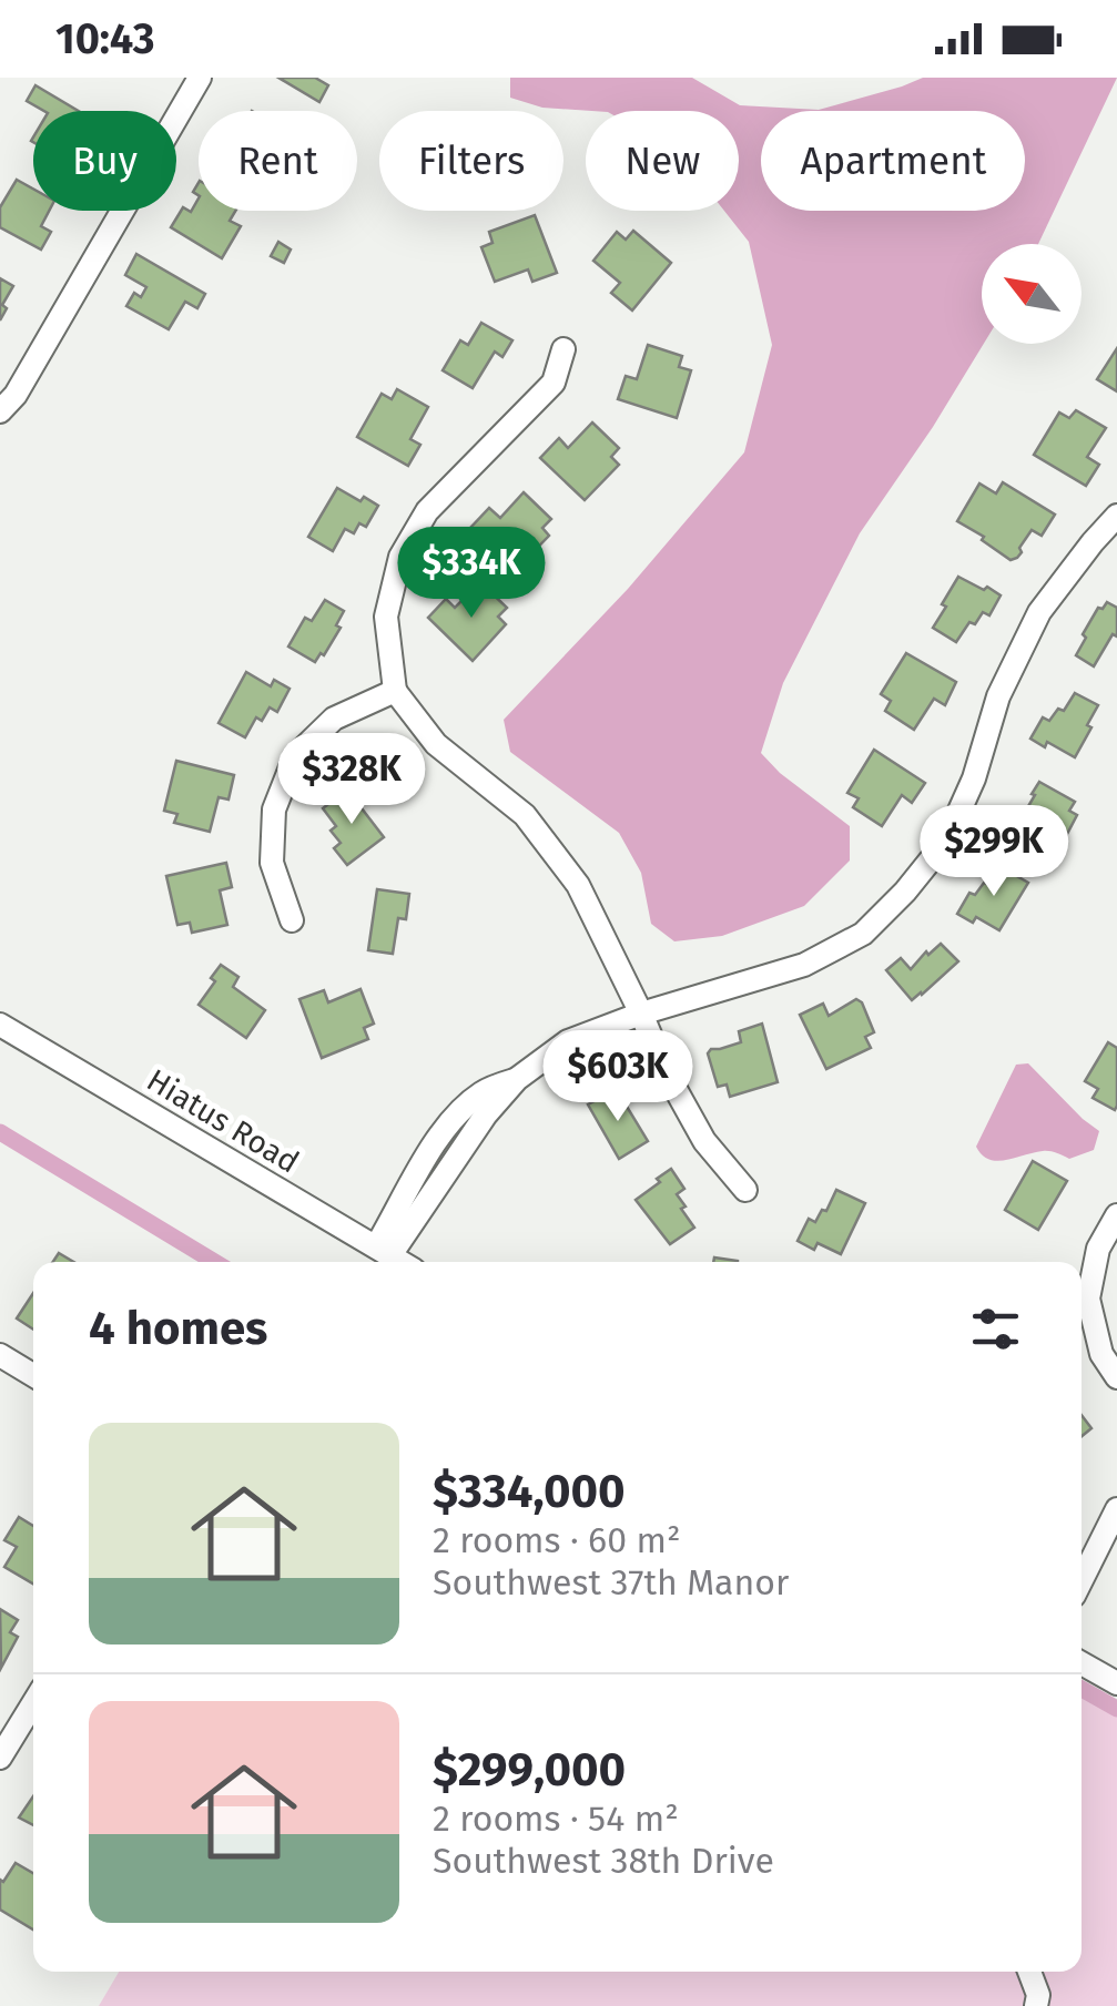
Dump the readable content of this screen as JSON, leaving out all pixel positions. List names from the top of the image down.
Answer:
{
  "streets": {
    "street": ["Hiatus Road"]
  },
  "north": "top left",
  "page": {
    "status": "10:43",
    "chip": [
      "Buy",
      "Rent",
      "Filters",
      "New",
      "Apartment"
    ],
    "price": [
      "$334K",
      "$328K",
      "$299K",
      "$603K"
    ],
    "heading": "4 homes",
    "list": [
      {
        "name": "$334,000",
        "note": "2 rooms · 60 m² · Southwest 37th Manor"
      },
      {
        "name": "$299,000",
        "note": "2 rooms · 54 m² · Southwest 38th Drive"
      }
    ]
  }
}
